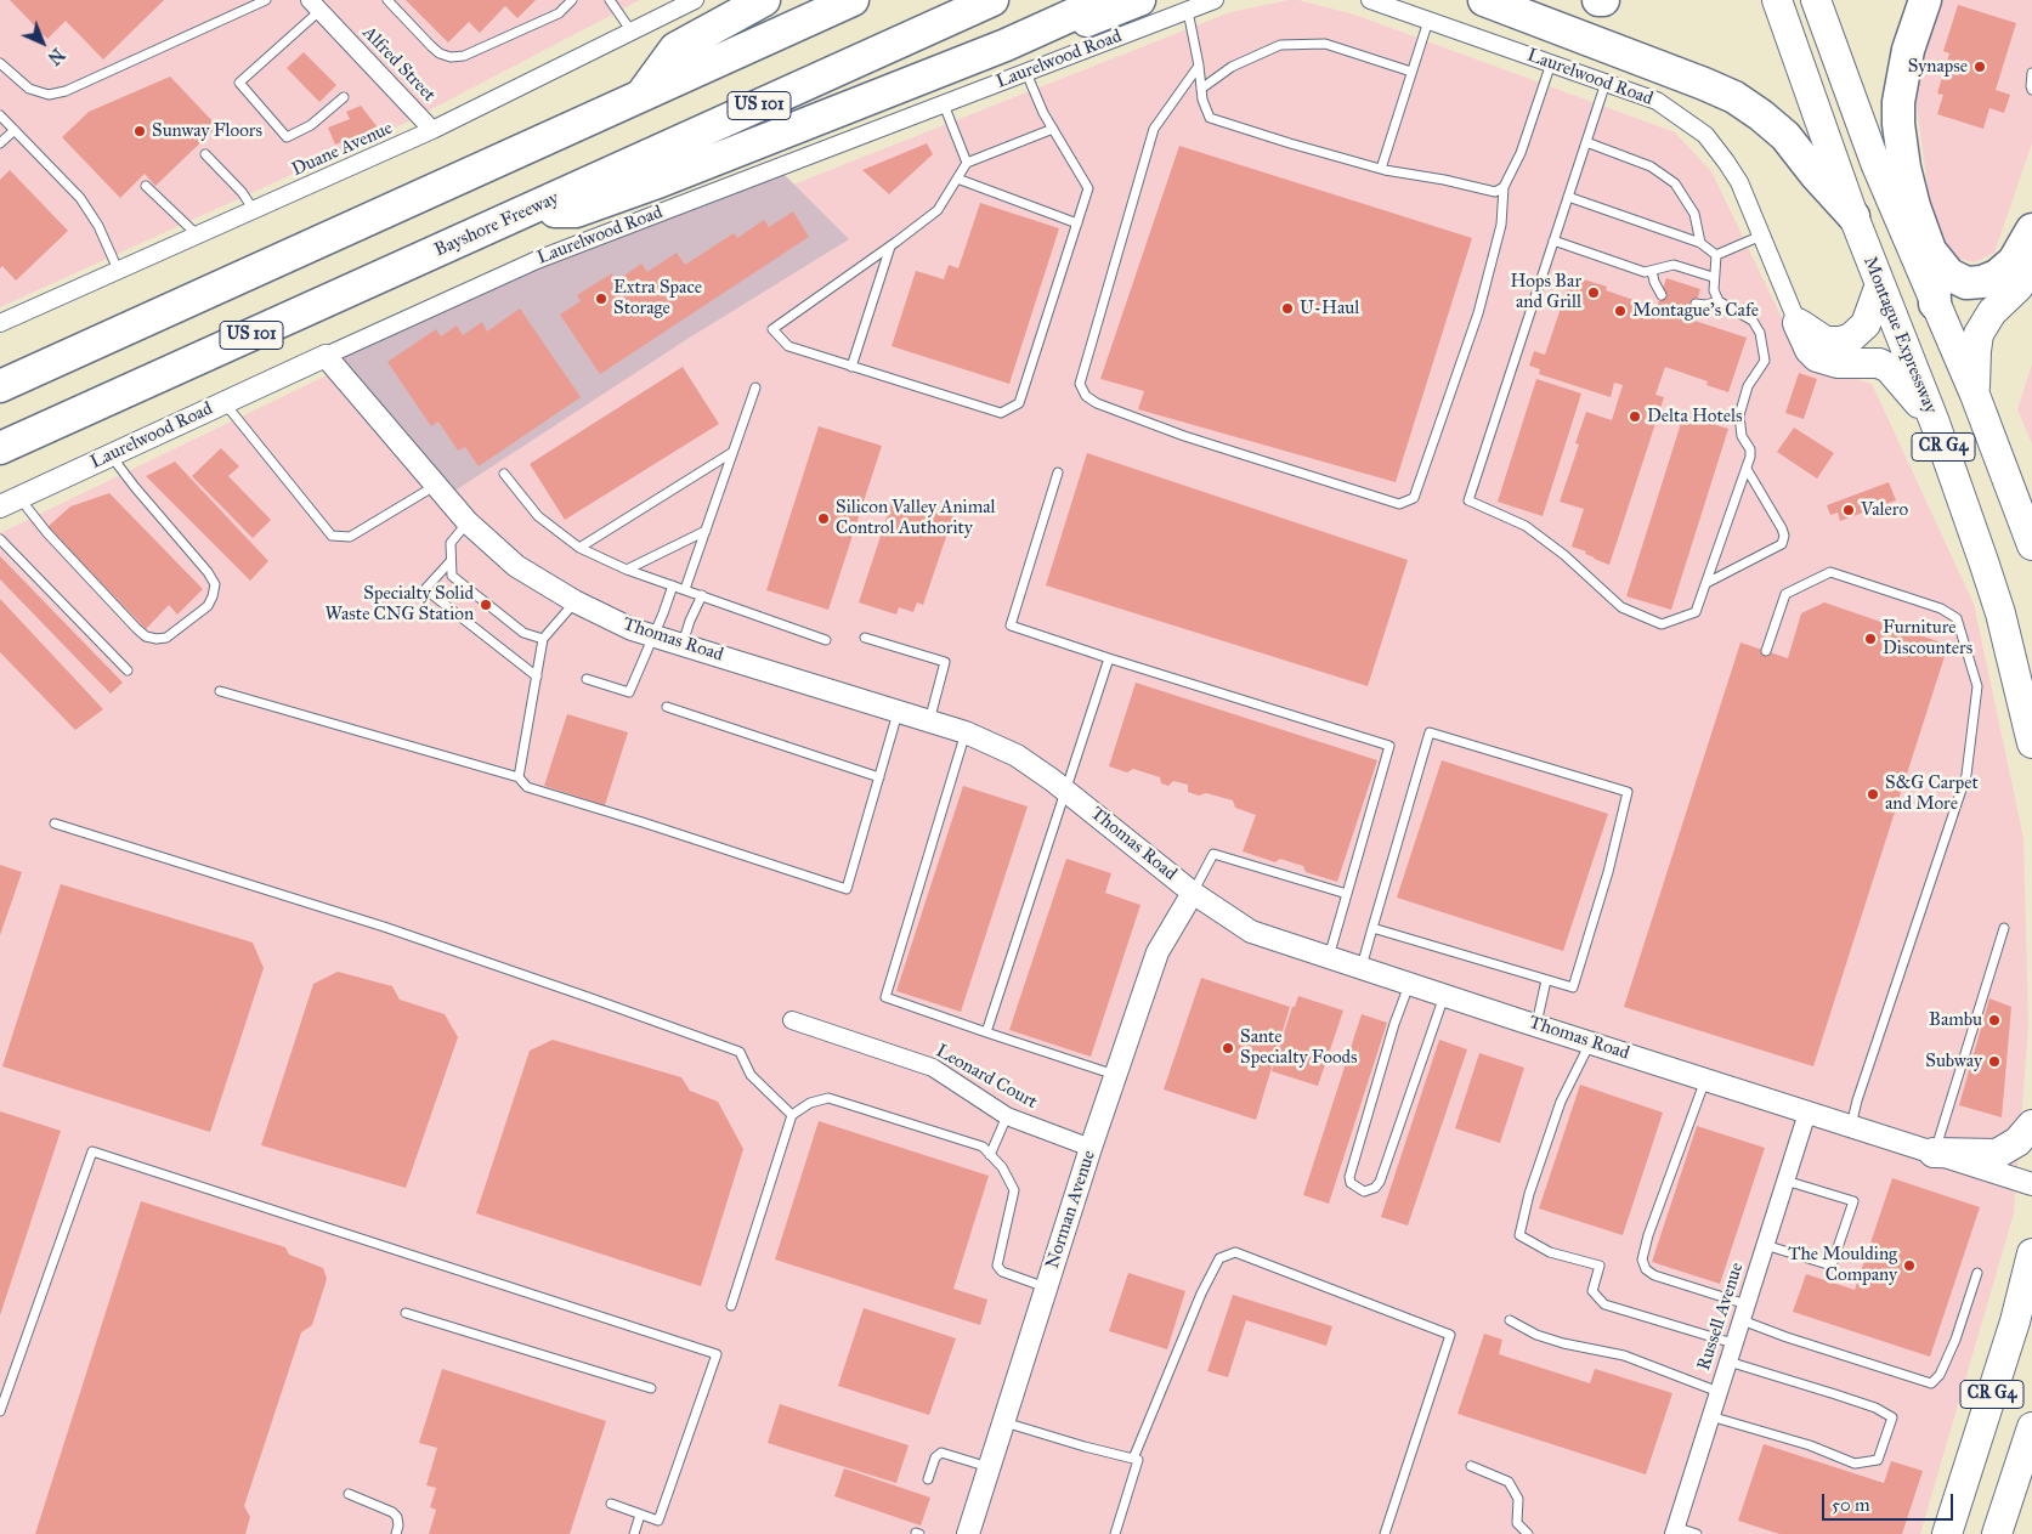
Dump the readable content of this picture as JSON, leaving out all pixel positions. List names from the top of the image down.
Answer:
{
  "streets": {
    "highway": [
      "US 101",
      "Bayshore Freeway",
      "Montague Expressway",
      "CR G4"
    ],
    "street": [
      "Laurelwood Road",
      "Alfred Street",
      "Duane Avenue",
      "Thomas Road",
      "Leonard Court",
      "Norman Avenue",
      "Russell Avenue"
    ]
  },
  "crossings": [
    ["Laurelwood Road", "Thomas Road"],
    ["Alfred Street", "Duane Avenue"],
    ["Thomas Road", "Norman Avenue"],
    ["Thomas Road", "Russell Avenue"],
    ["Leonard Court", "Norman Avenue"]
  ],
  "places": [
    "Synapse",
    "Sunway Floors",
    "Hops Bar and Grill",
    "Extra Space Storage",
    "U-Haul",
    "Montague's Cafe",
    "Delta Hotels",
    "Valero",
    "Silicon Valley Animal Control Authority",
    "Specialty Solid Waste CNG Station",
    "Furniture Discounters",
    "S&G Carpet and More",
    "Bambu",
    "Sante Specialty Foods",
    "Subway",
    "The Moulding Company"
  ],
  "scale_bar": "50 m",
  "north": "bottom right"
}
